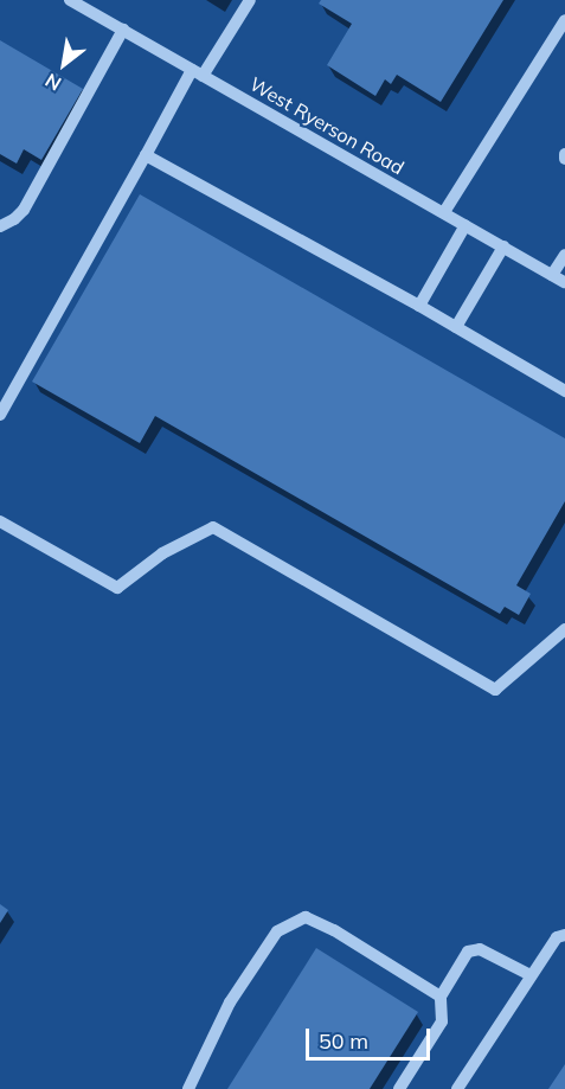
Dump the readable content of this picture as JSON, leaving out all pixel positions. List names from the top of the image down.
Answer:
{
  "streets": {
    "street": ["West Ryerson Road"]
  },
  "scale_bar": "50 m",
  "north": "bottom left"
}
